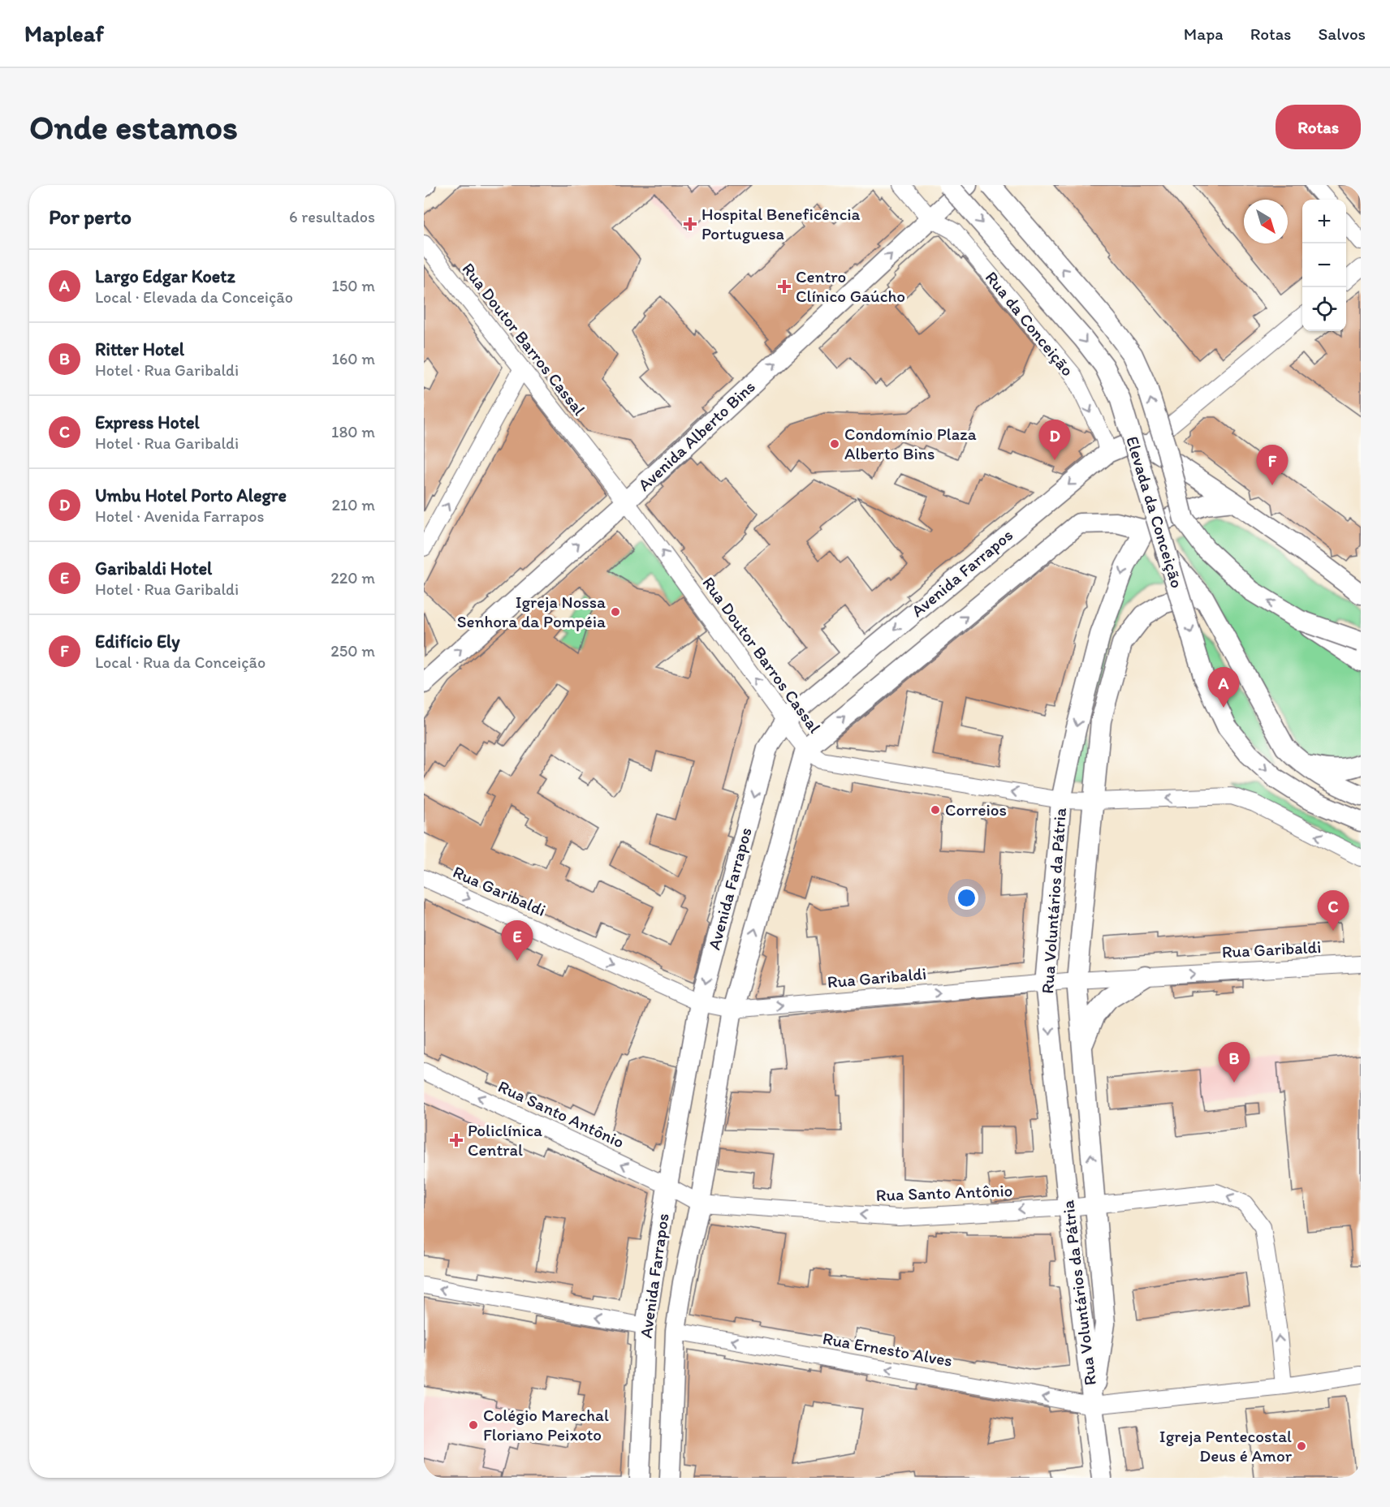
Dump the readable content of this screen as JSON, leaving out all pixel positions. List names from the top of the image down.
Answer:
{
  "streets": {
    "main road": [
      "Avenida Alberto Bins",
      "Elevada da Conceição",
      "Avenida Farrapos",
      "Rua Voluntários da Pátria"
    ],
    "street": [
      "Rua da Conceição",
      "Rua Doutor Barros Cassal",
      "Rua Garibaldi",
      "Rua Santo Antônio",
      "Rua Ernesto Alves"
    ]
  },
  "crossings": [
    ["Rua da Conceição", "Avenida Alberto Bins"],
    ["Rua da Conceição", "Avenida Farrapos"],
    ["Rua Doutor Barros Cassal", "Avenida Alberto Bins"],
    ["Rua Doutor Barros Cassal", "Avenida Farrapos"],
    ["Rua Doutor Barros Cassal", "Rua Voluntários da Pátria"],
    ["Avenida Farrapos", "Rua Garibaldi"],
    ["Avenida Farrapos", "Rua Santo Antônio"],
    ["Avenida Farrapos", "Rua Ernesto Alves"],
    ["Rua Garibaldi", "Rua Voluntários da Pátria"],
    ["Rua Voluntários da Pátria", "Rua Santo Antônio"],
    ["Rua Voluntários da Pátria", "Rua Ernesto Alves"],
    ["Rua Santo Antônio", "Rua Ernesto Alves"]
  ],
  "one_way": [
    "Rua da Conceição",
    "Rua Doutor Barros Cassal",
    "Avenida Alberto Bins",
    "Rua Garibaldi",
    "Rua Santo Antônio",
    "Rua Ernesto Alves"
  ],
  "places": {
    "health": ["Hospital Beneficência Portuguesa", "Centro Clínico Gaúcho", "Policlínica Central"],
    "other": [
      "Condomínio Plaza Alberto Bins",
      "Igreja Nossa Senhora da Pompéia",
      "Correios",
      "Colégio Marechal Floriano Peixoto",
      "Igreja Pentecostal Deus é Amor"
    ]
  },
  "north": "bottom right",
  "page": {
    "header": "Mapleaf",
    "nav": ["Mapa", "Rotas", "Salvos"],
    "buttons": "Rotas",
    "title": "Onde estamos",
    "heading": ["Por perto", "6 resultados"],
    "map_buttons": ["+", "−"],
    "list": [
      {
        "mark": "A",
        "name": "Largo Edgar Koetz",
        "note": "Local · Elevada da Conceição",
        "value": "150 m"
      },
      {
        "mark": "B",
        "name": "Ritter Hotel",
        "note": "Hotel · Rua Garibaldi",
        "value": "160 m"
      },
      {
        "mark": "C",
        "name": "Express Hotel",
        "note": "Hotel · Rua Garibaldi",
        "value": "180 m"
      },
      {
        "mark": "D",
        "name": "Umbu Hotel Porto Alegre",
        "note": "Hotel · Avenida Farrapos",
        "value": "210 m"
      },
      {
        "mark": "E",
        "name": "Garibaldi Hotel",
        "note": "Hotel · Rua Garibaldi",
        "value": "220 m"
      },
      {
        "mark": "F",
        "name": "Edifício Ely",
        "note": "Local · Rua da Conceição",
        "value": "250 m"
      }
    ],
    "pins": [
      "D",
      "F",
      "A",
      "C",
      "E",
      "B"
    ]
  }
}
